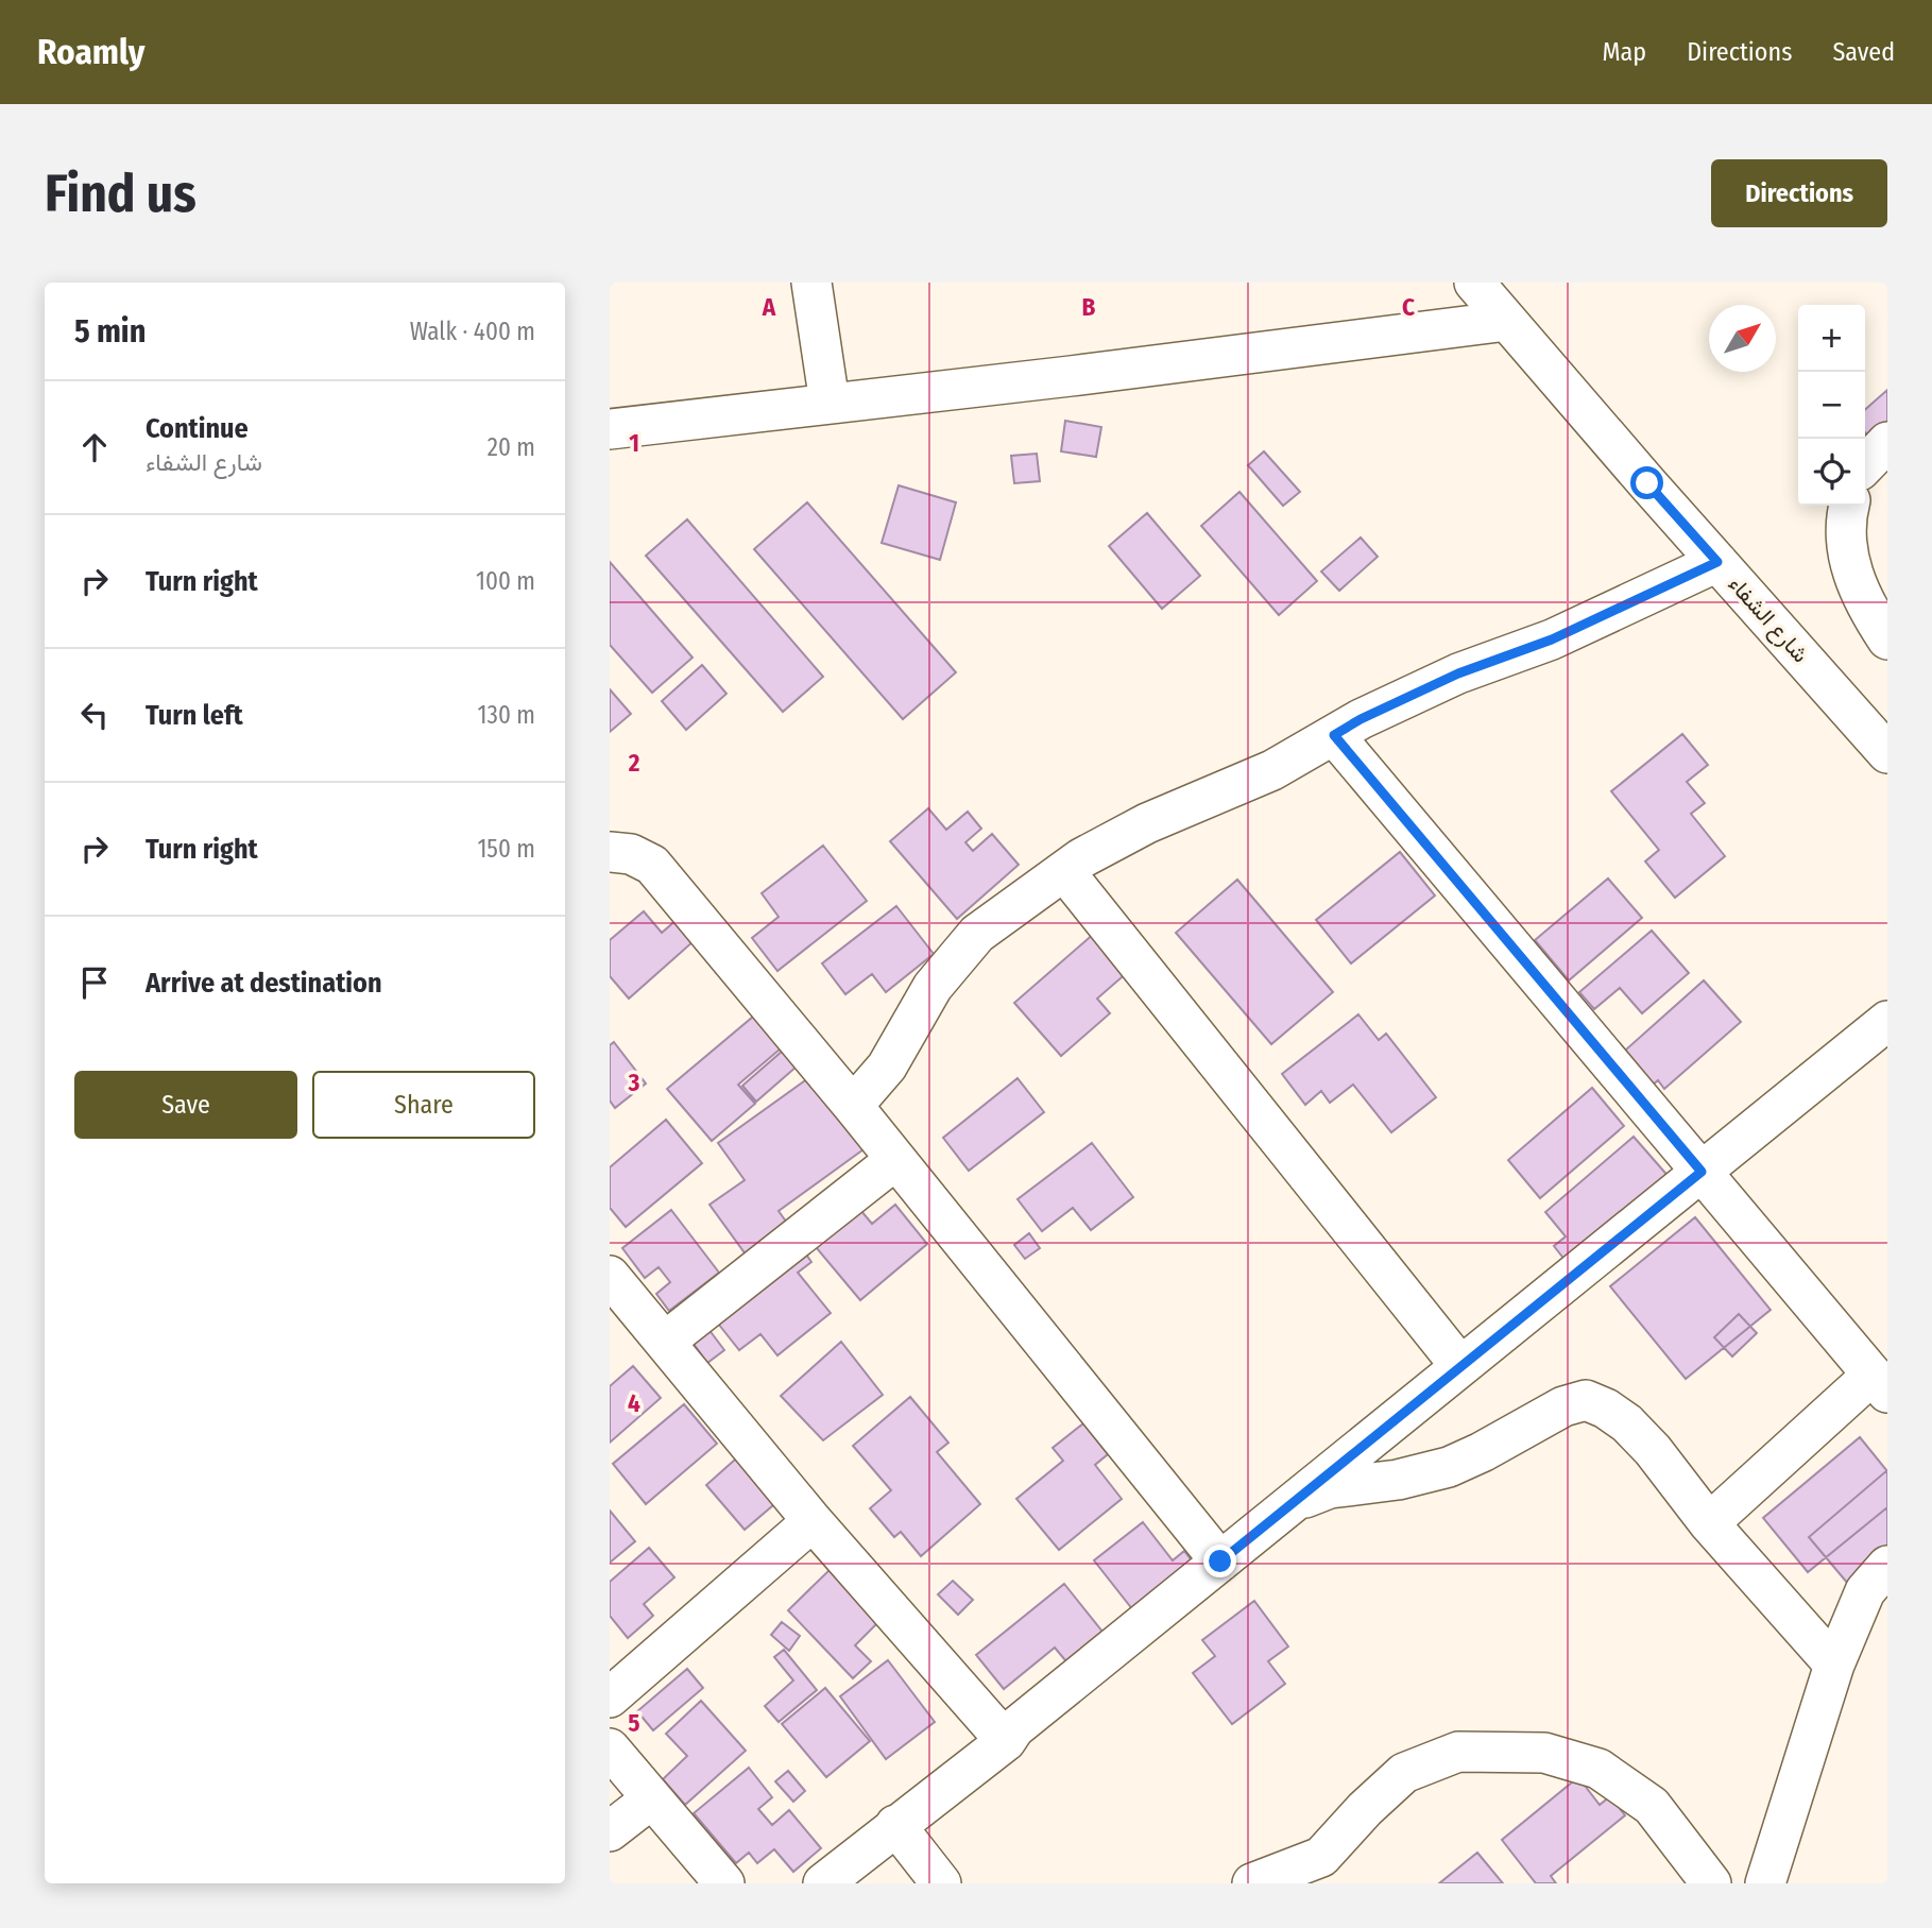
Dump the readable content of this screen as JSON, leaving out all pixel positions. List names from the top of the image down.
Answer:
{
  "streets": {
    "street": ["شارع الشفاء"]
  },
  "north": "top right",
  "page": {
    "header": "Roamly",
    "nav": ["Map", "Directions", "Saved"],
    "buttons": [
      "Directions",
      ["Save", "Share"]
    ],
    "title": "Find us",
    "heading": ["5 min", "Walk · 400 m"],
    "map_buttons": ["+", "−"],
    "list": [
      ["Continue", "شارع الشفاء", "20 m"],
      ["Turn right", "100 m"],
      ["Turn left", "130 m"],
      ["Turn right", "150 m"],
      "Arrive at destination"
    ]
  },
  "grid": {
    "columns": ["A", "B", "C"],
    "rows": [
      "1",
      "2",
      "3",
      "4",
      "5"
    ]
  }
}
